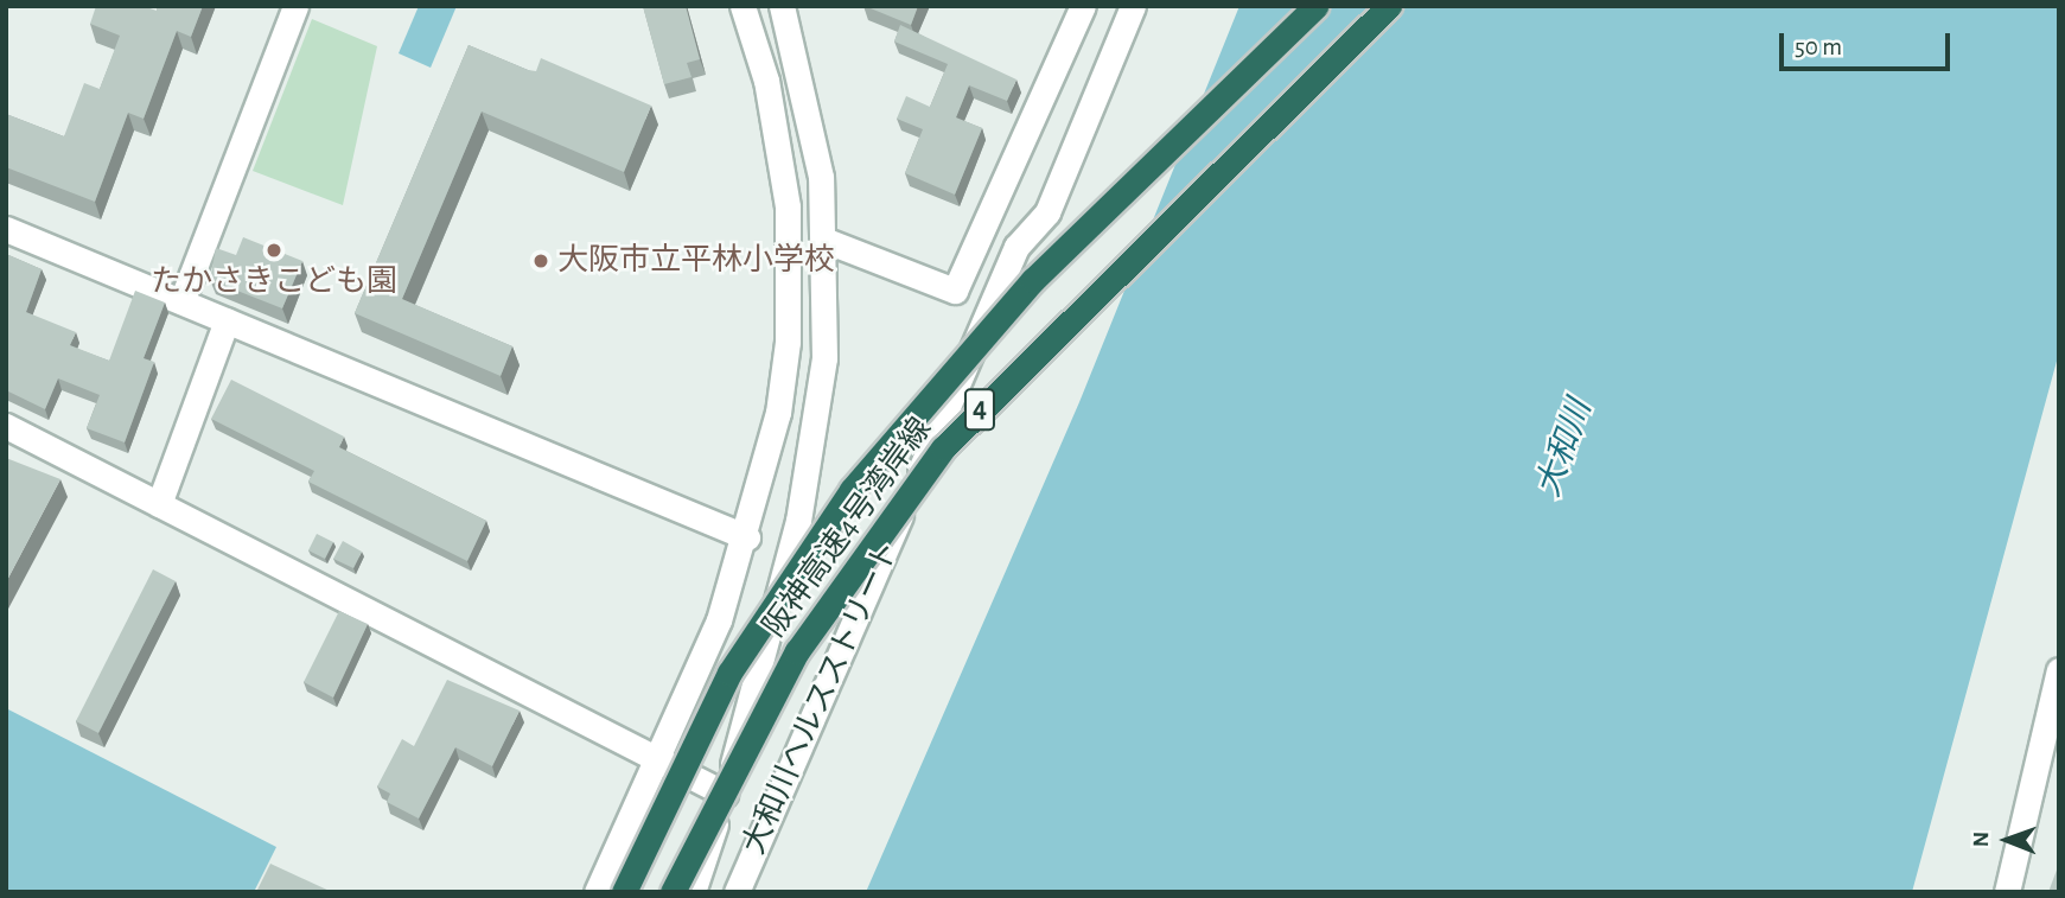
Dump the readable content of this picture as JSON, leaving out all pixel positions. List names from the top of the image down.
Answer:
{
  "streets": {
    "highway": ["4", "阪神高速4号湾岸線"],
    "street": ["大和川ヘルスストリート"]
  },
  "water": ["大和川"],
  "places": ["たかさきこども園", "大阪市立平林小学校"],
  "scale_bar": "50 m",
  "north": "left"
}
